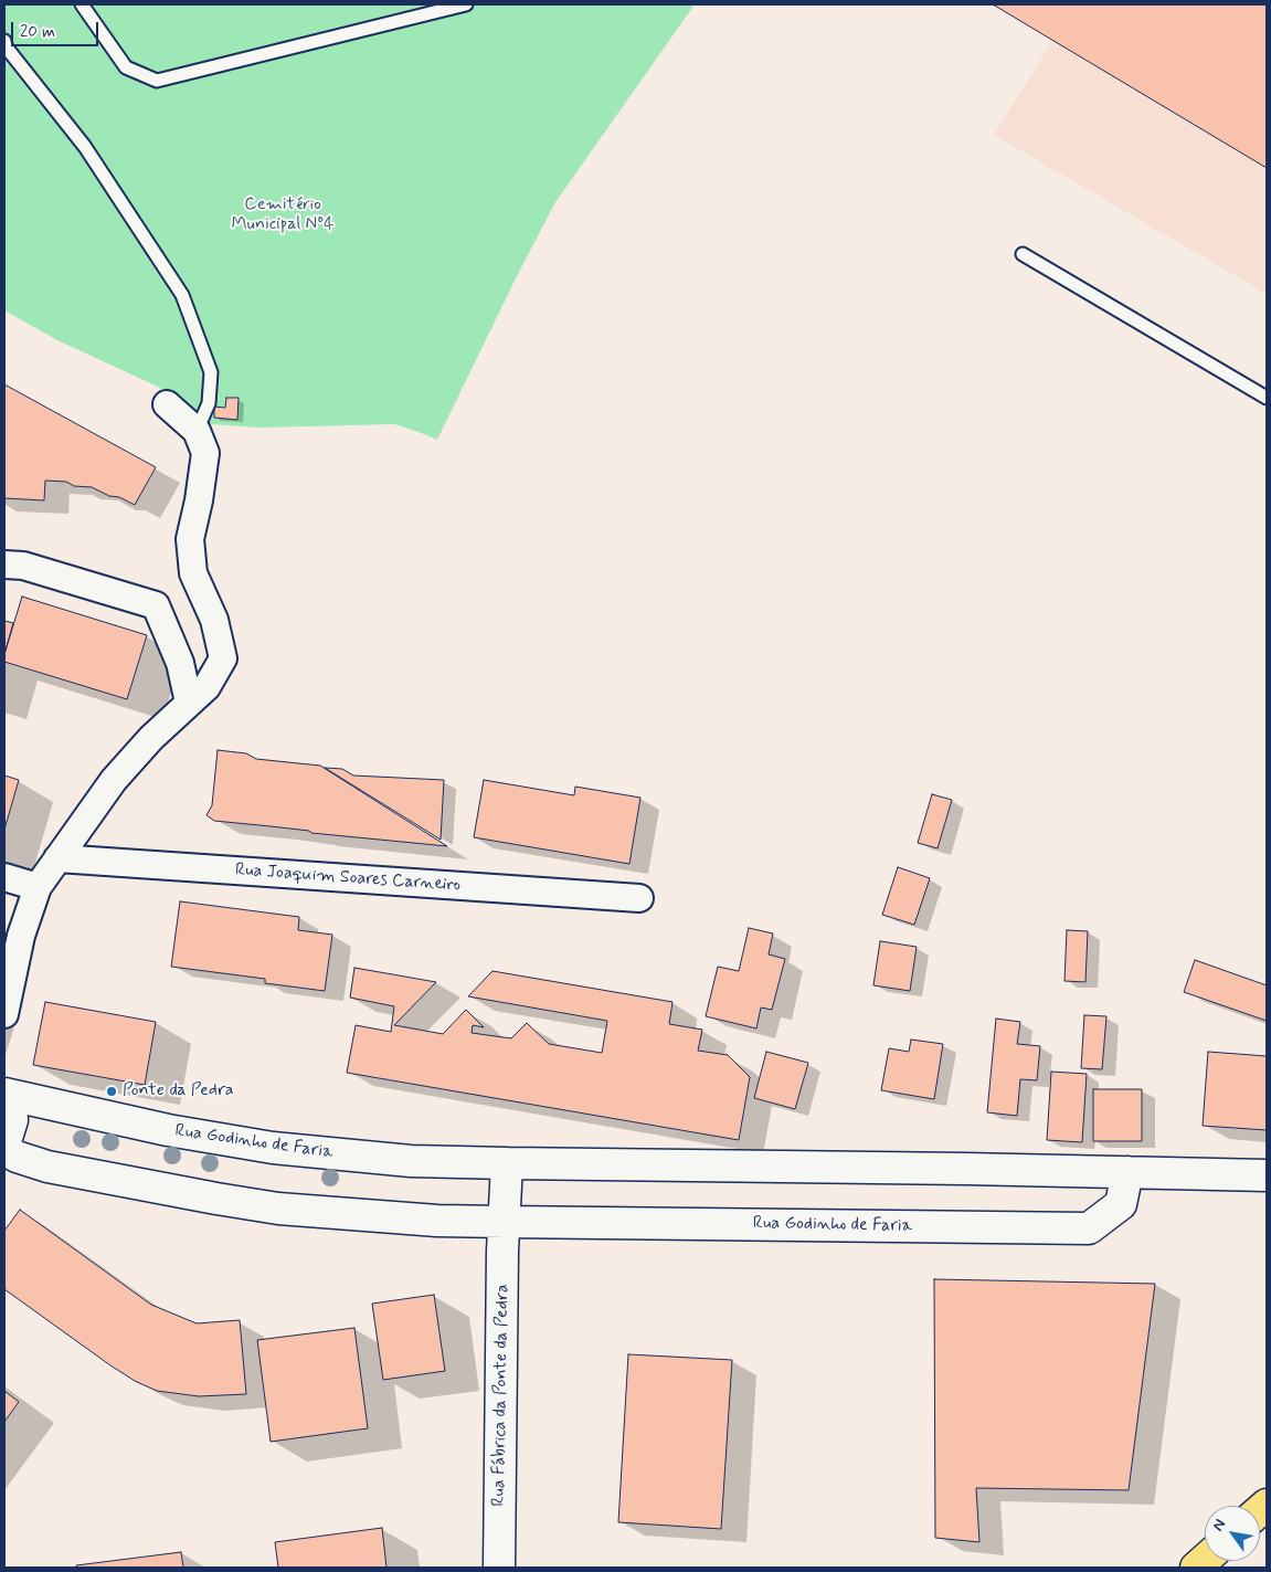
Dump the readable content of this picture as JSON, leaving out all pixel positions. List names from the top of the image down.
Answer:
{
  "streets": {
    "main road": ["Rua Godinho de Faria", "Rua Fábrica da Ponte da Pedra"],
    "street": ["Rua Joaquim Soares Carneiro"]
  },
  "crossings": [
    ["Rua Godinho de Faria", "Rua Fábrica da Ponte da Pedra"]
  ],
  "parks": ["Cemitério Municipal Nº4"],
  "places": ["Ponte da Pedra"],
  "scale_bar": "20 m",
  "north": "top left"
}
